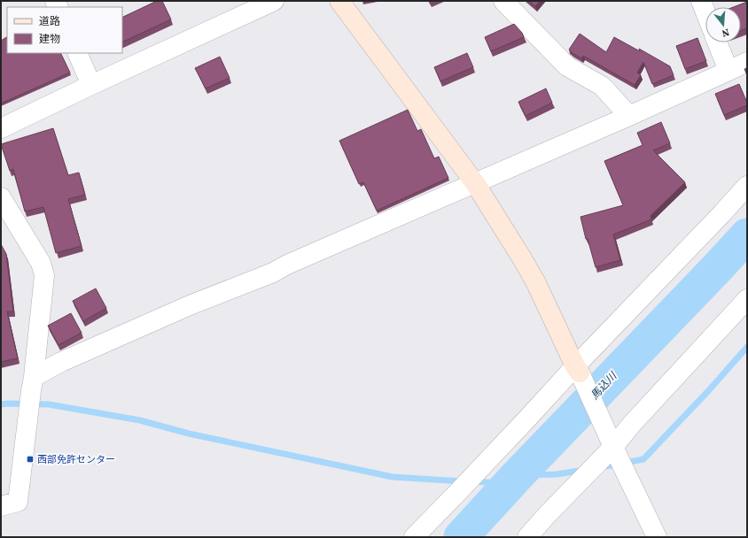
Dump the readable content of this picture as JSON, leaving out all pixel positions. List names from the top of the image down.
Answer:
{
  "water": ["馬込川"],
  "places": {
    "transit": ["西部免許センター"]
  },
  "legend": ["道路", "建物"],
  "north": "bottom"
}
